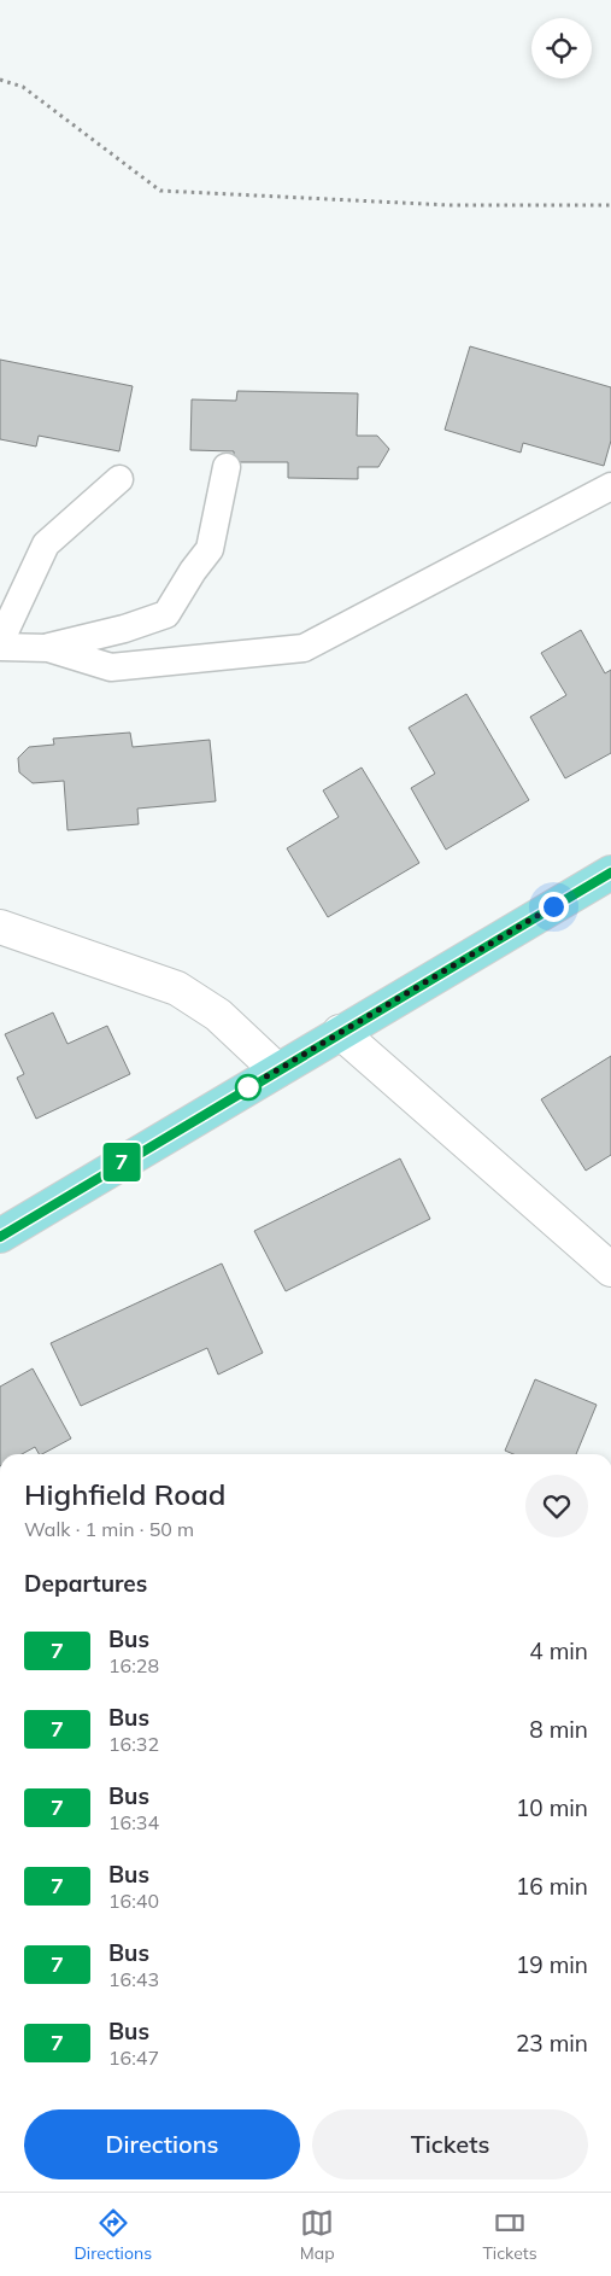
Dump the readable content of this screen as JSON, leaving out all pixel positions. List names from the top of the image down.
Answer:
{
  "lines": ["bus line 7"],
  "page": {
    "on_map": "7",
    "heading": [
      ["Highfield Road", "Walk · 1 min · 50 m"],
      "Departures"
    ],
    "list": [
      {
        "mark": "7",
        "name": "Bus",
        "note": "16:28",
        "value": "4 min"
      },
      {
        "mark": "7",
        "name": "Bus",
        "note": "16:32",
        "value": "8 min"
      },
      {
        "mark": "7",
        "name": "Bus",
        "note": "16:34",
        "value": "10 min"
      },
      {
        "mark": "7",
        "name": "Bus",
        "note": "16:40",
        "value": "16 min"
      },
      {
        "mark": "7",
        "name": "Bus",
        "note": "16:43",
        "value": "19 min"
      },
      {
        "mark": "7",
        "name": "Bus",
        "note": "16:47",
        "value": "23 min"
      }
    ],
    "buttons": ["Directions", "Tickets"],
    "tabs": ["Directions", "Map", "Tickets"]
  }
}
